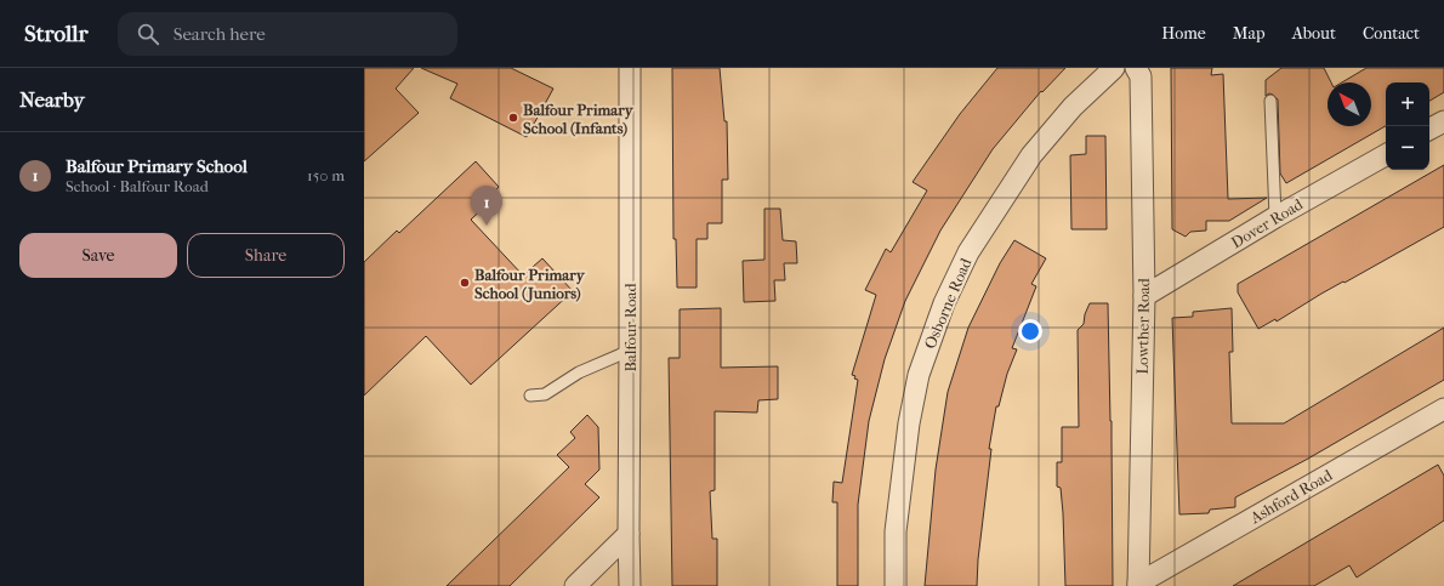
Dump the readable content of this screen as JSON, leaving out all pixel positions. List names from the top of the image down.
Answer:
{
  "streets": {
    "street": [
      "Dover Road",
      "Osborne Road",
      "Lowther Road",
      "Balfour Road",
      "Ashford Road"
    ]
  },
  "crossings": [
    ["Dover Road", "Lowther Road"],
    ["Lowther Road", "Ashford Road"]
  ],
  "places": ["Balfour Primary School (Infants)", "Balfour Primary School (Juniors)"],
  "north": "top left",
  "page": {
    "header": "Strollr",
    "search": "Search here",
    "nav": [
      "Home",
      "Map",
      "About",
      "Contact"
    ],
    "heading": "Nearby",
    "map_buttons": ["+", "−"],
    "list": [
      {
        "mark": "1",
        "name": "Balfour Primary School",
        "note": "School · Balfour Road",
        "value": "150 m"
      }
    ],
    "pins": "1",
    "buttons": ["Save", "Share"]
  }
}
